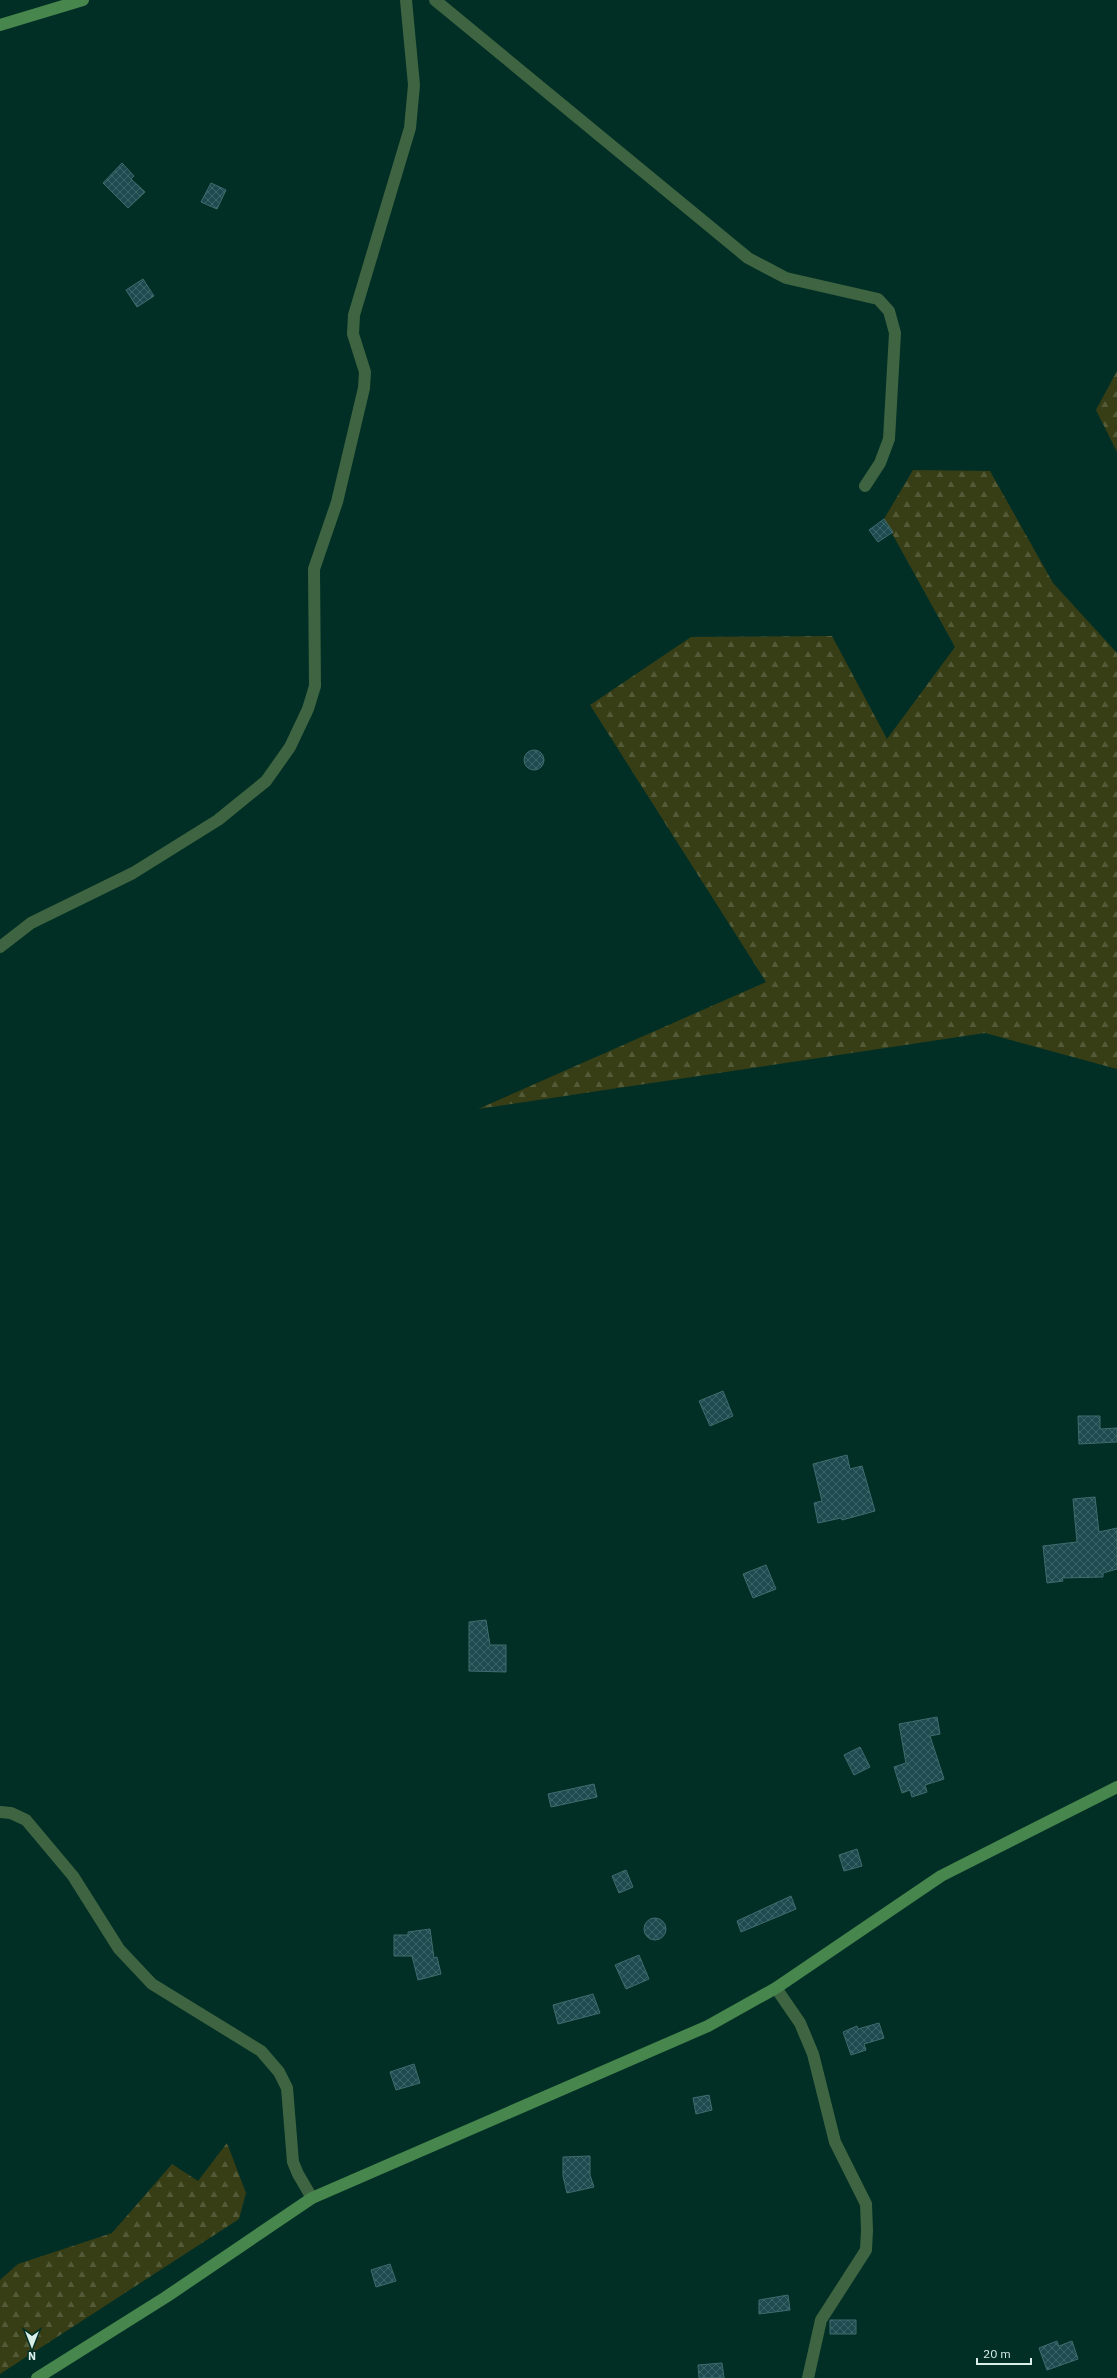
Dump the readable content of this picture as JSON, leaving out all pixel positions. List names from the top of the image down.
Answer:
{
  "scale_bar": "20 m",
  "north": "bottom"
}
